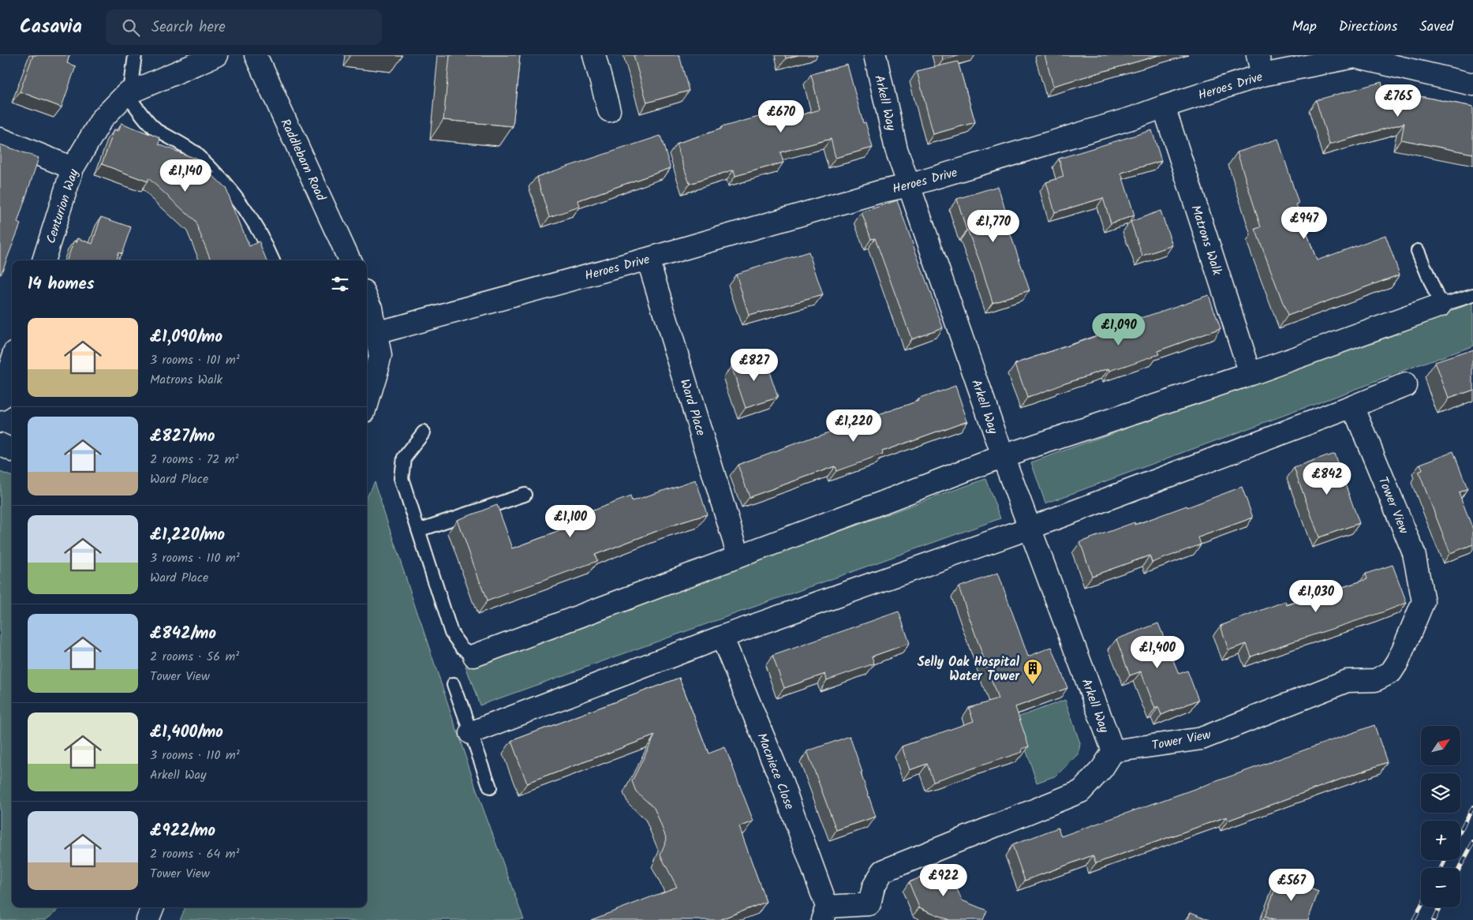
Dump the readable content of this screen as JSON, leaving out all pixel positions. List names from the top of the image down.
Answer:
{
  "streets": {
    "street": [
      "Heroes Drive",
      "Arkell Way",
      "Raddlebarn Road",
      "Centurion Way",
      "Matrons Walk",
      "Ward Place",
      "Tower View",
      "Macniece Close"
    ]
  },
  "crossings": [
    ["Heroes Drive", "Arkell Way"],
    ["Heroes Drive", "Matrons Walk"],
    ["Heroes Drive", "Ward Place"],
    ["Arkell Way", "Tower View"]
  ],
  "places": {
    "building": ["Selly Oak Hospital Water Tower"]
  },
  "north": "top right",
  "page": {
    "header": "Casavia",
    "search": "Search here",
    "nav": ["Map", "Directions", "Saved"],
    "price": [
      "£765",
      "£670",
      "£1,140",
      "£947",
      "£1,770",
      "£1,090",
      "£827",
      "£1,220",
      "£842",
      "£1,100",
      "£1,030",
      "£1,400",
      "£922",
      "£567"
    ],
    "heading": "14 homes",
    "list": [
      {
        "name": "£1,090/mo",
        "note": "3 rooms · 101 m² · Matrons Walk"
      },
      {
        "name": "£827/mo",
        "note": "2 rooms · 72 m² · Ward Place"
      },
      {
        "name": "£1,220/mo",
        "note": "3 rooms · 110 m² · Ward Place"
      },
      {
        "name": "£842/mo",
        "note": "2 rooms · 56 m² · Tower View"
      },
      {
        "name": "£1,400/mo",
        "note": "3 rooms · 110 m² · Arkell Way"
      },
      {
        "name": "£922/mo",
        "note": "2 rooms · 64 m² · Tower View"
      }
    ],
    "map_buttons": ["+", "−"]
  }
}
